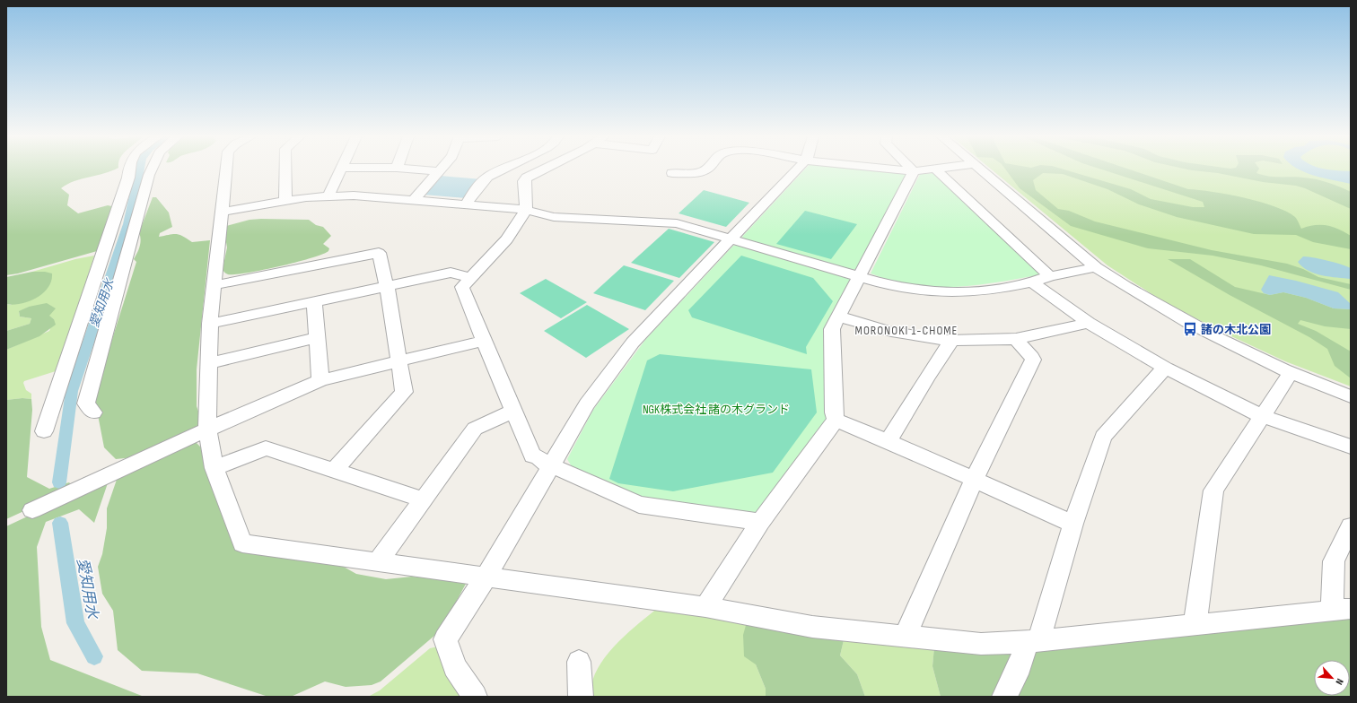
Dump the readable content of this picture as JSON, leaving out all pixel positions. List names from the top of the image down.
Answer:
{
  "districts": ["MORONOKI 1-CHOME"],
  "water": ["愛知用水"],
  "parks": ["NGK株式会社 諸の木グランド"],
  "places": {
    "bus stop": ["諸の木北公園"]
  },
  "north": "bottom right"
}
